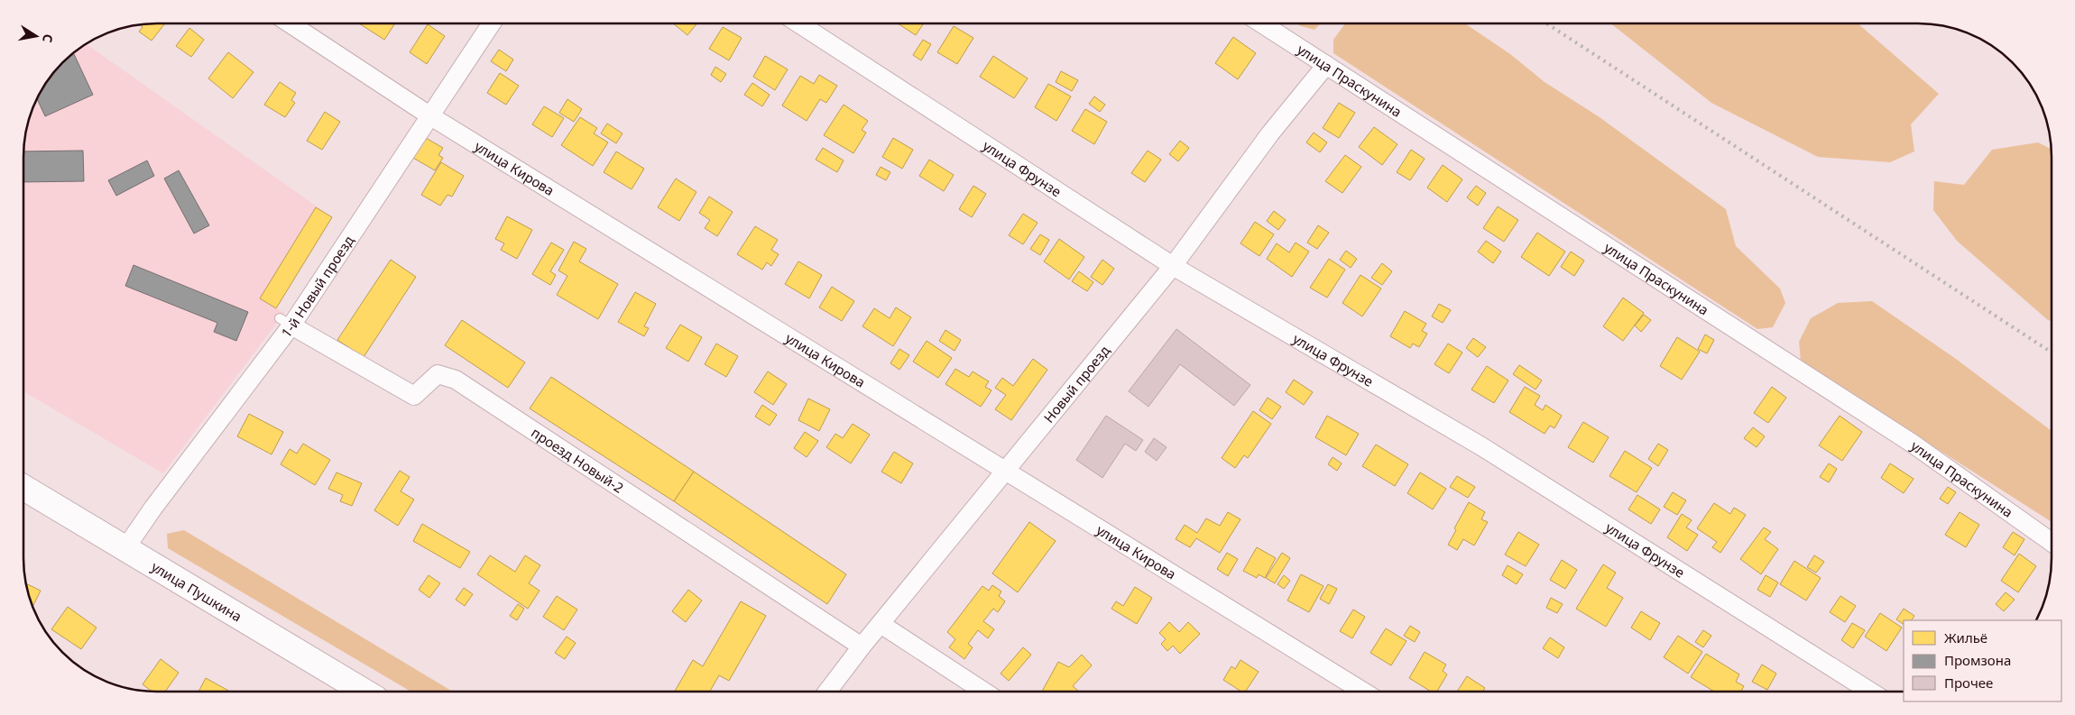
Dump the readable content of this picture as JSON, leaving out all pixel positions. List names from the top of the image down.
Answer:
{
  "streets": {
    "main road": ["улица Пушкина"],
    "street": [
      "улица Праскунина",
      "улица Кирова",
      "улица Фрунзе",
      "1-й Новый проезд",
      "Новый проезд",
      "проезд Новый-2"
    ]
  },
  "crossings": [
    ["улица Праскунина", "Новый проезд"],
    ["улица Кирова", "1-й Новый проезд"],
    ["улица Кирова", "Новый проезд"],
    ["улица Фрунзе", "Новый проезд"],
    ["1-й Новый проезд", "проезд Новый-2"],
    ["1-й Новый проезд", "улица Пушкина"],
    ["Новый проезд", "проезд Новый-2"]
  ],
  "legend": ["Жильё", "Промзона", "Прочее"],
  "north": "right"
}
